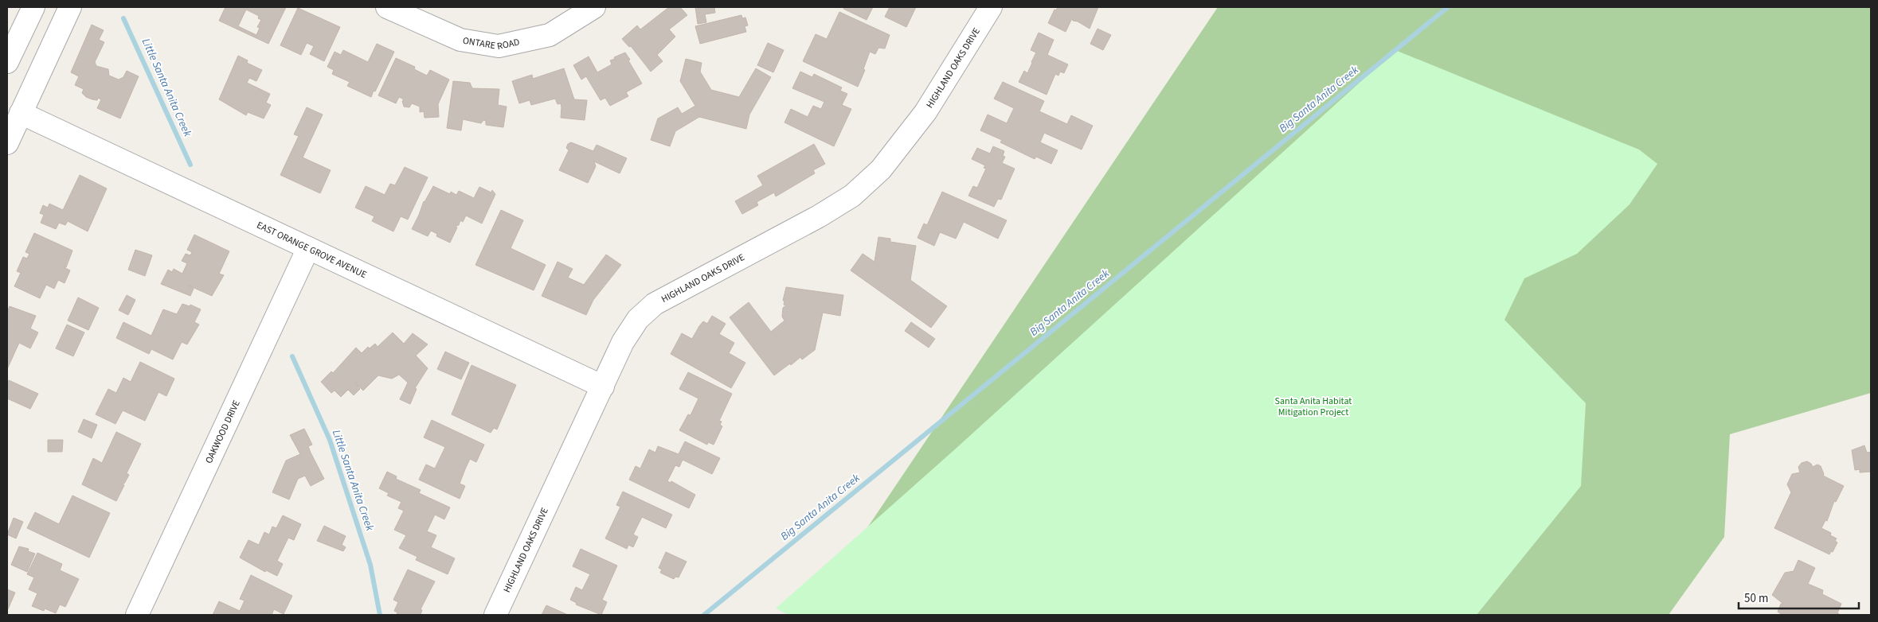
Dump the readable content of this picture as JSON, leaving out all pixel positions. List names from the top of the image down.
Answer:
{
  "streets": {
    "street": [
      "ONTARE ROAD",
      "HIGHLAND OAKS DRIVE",
      "EAST ORANGE GROVE AVENUE",
      "OAKWOOD DRIVE"
    ]
  },
  "crossings": [
    ["HIGHLAND OAKS DRIVE", "EAST ORANGE GROVE AVENUE"],
    ["EAST ORANGE GROVE AVENUE", "OAKWOOD DRIVE"]
  ],
  "water": ["Little Santa Anita Creek", "Big Santa Anita Creek"],
  "parks": ["Santa Anita Habitat Mitigation Project"],
  "scale_bar": "50 m"
}
